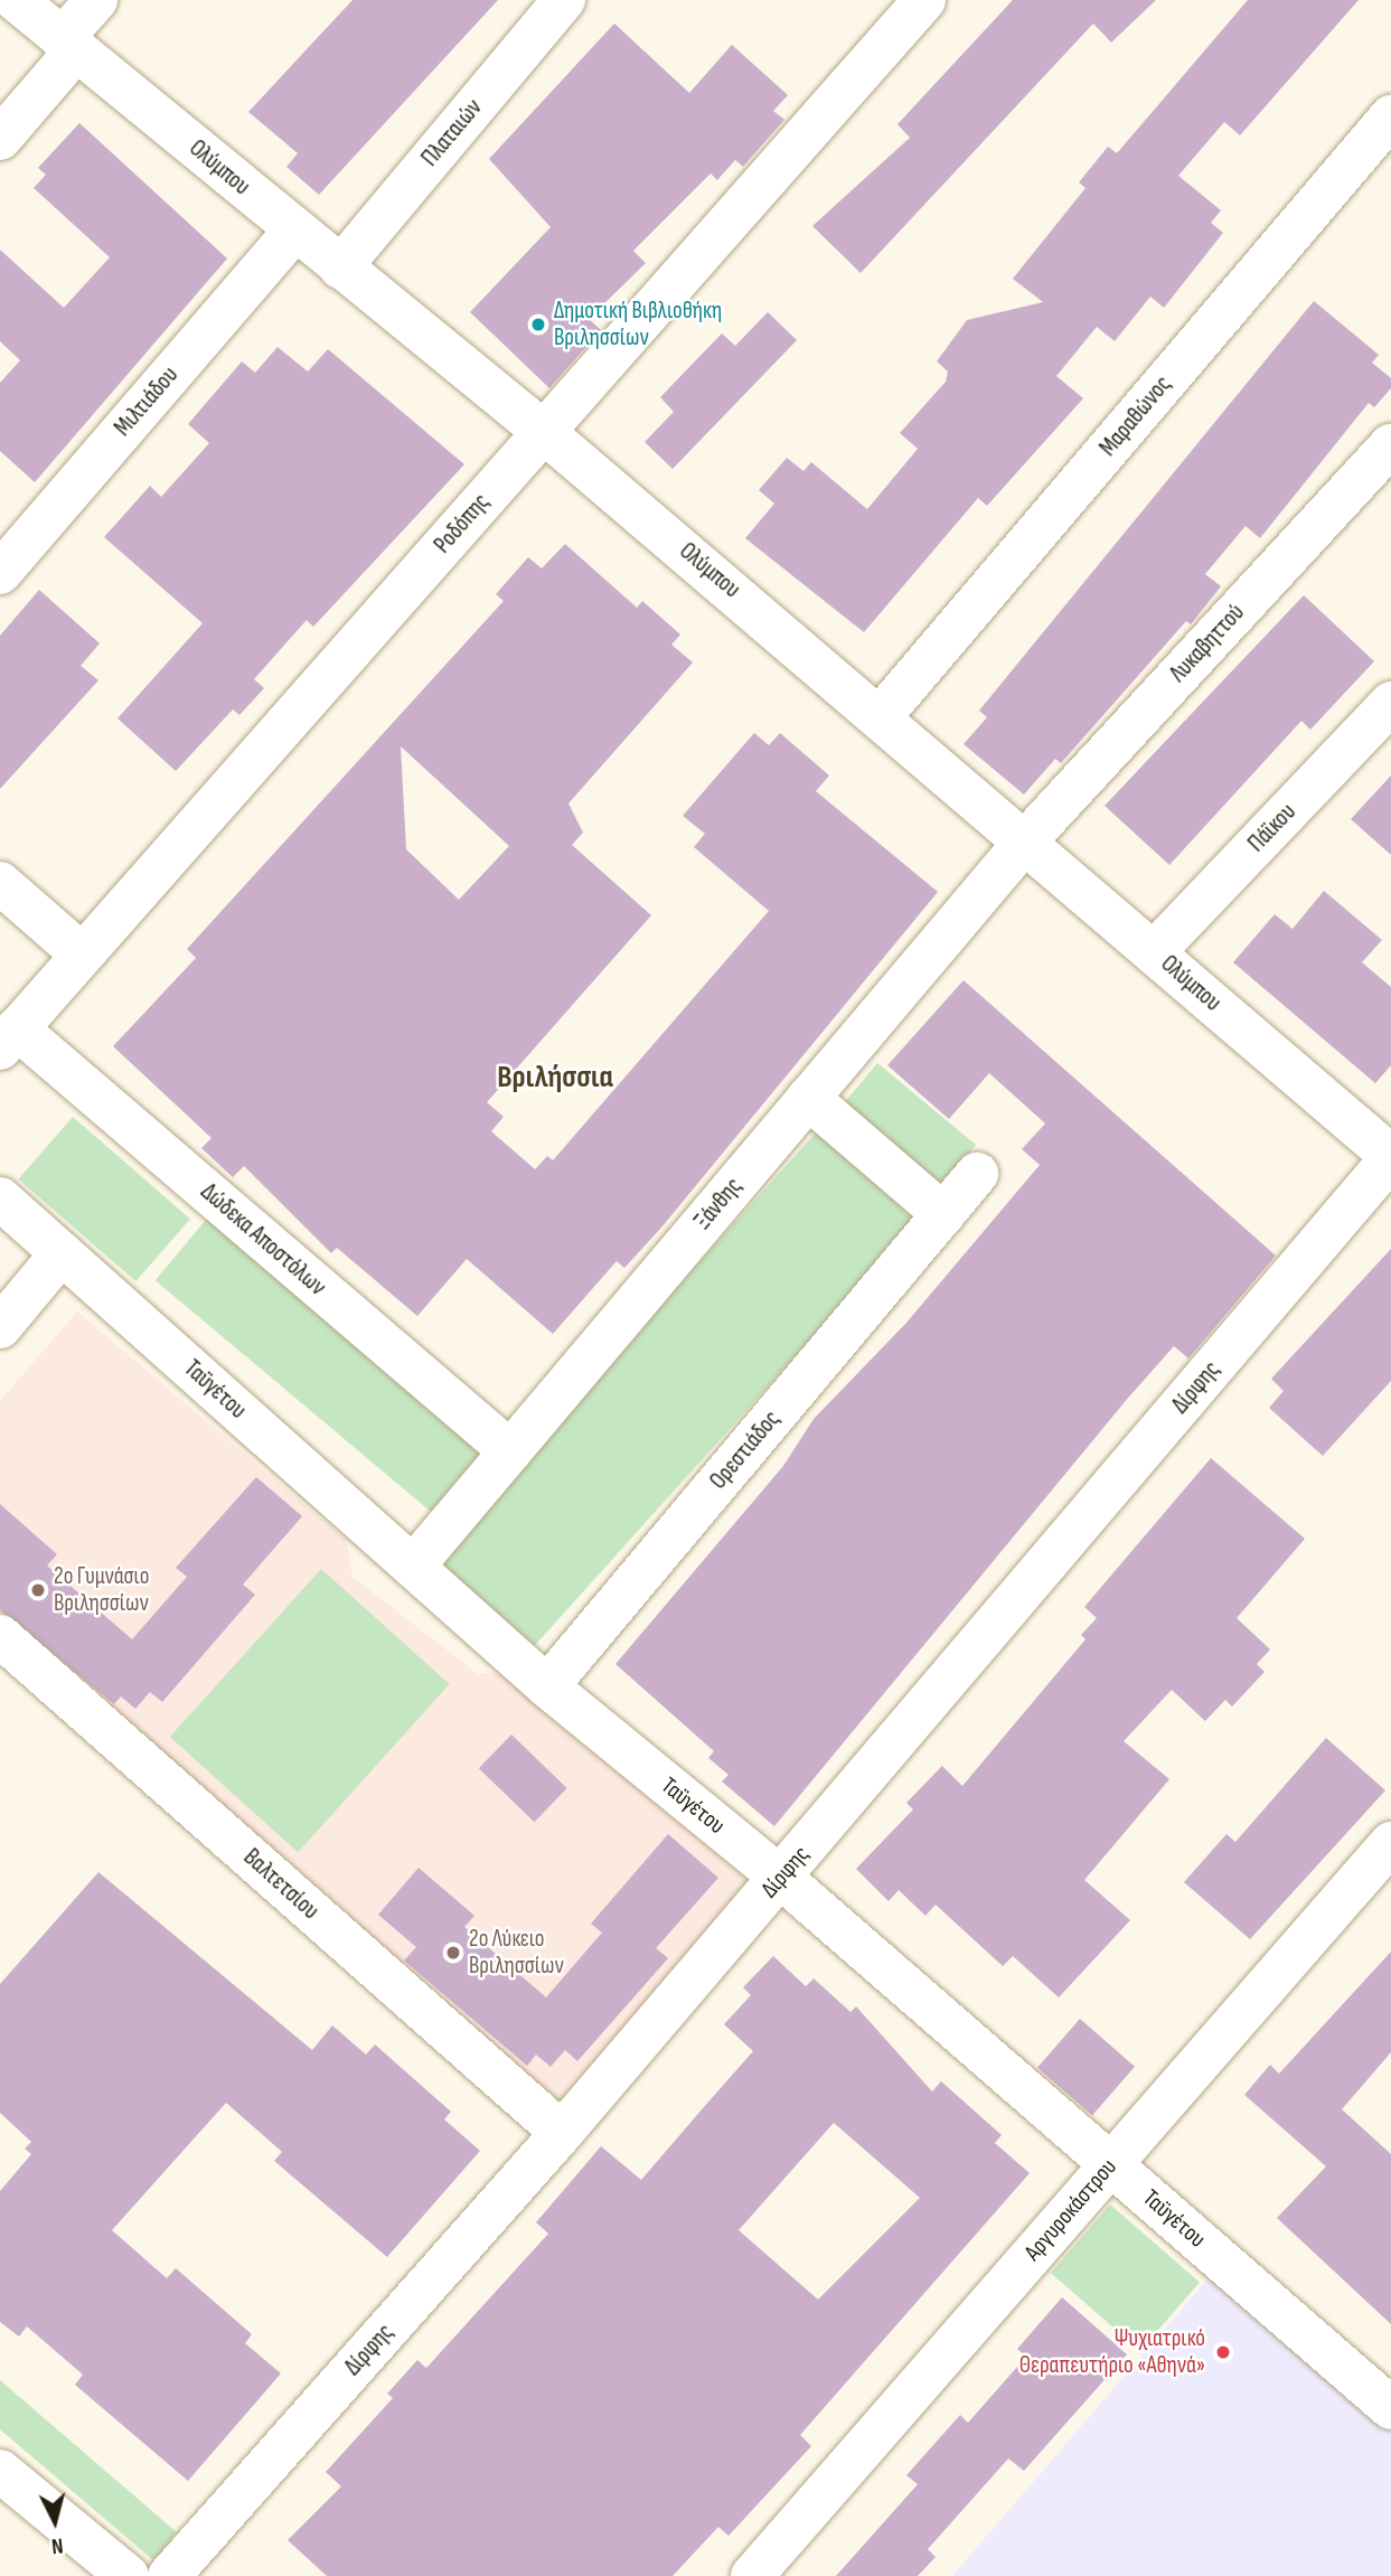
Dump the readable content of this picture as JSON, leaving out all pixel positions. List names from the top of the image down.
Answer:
{
  "streets": {
    "street": [
      "Πλαταιών",
      "Ολύμπου",
      "Μιλτιάδου",
      "Μαραθώνος",
      "Ροδόπης",
      "Λυκαβηττού",
      "Πάϊκου",
      "Ξάνθης",
      "Δώδεκα Αποστόλων",
      "Δίρφης",
      "Ταϋγέτου",
      "Ορεστιάδος",
      "Βαλτετσίου",
      "Αργυροκάστρου"
    ]
  },
  "crossings": [
    ["Πλαταιών", "Ολύμπου"],
    ["Ολύμπου", "Μιλτιάδου"],
    ["Ολύμπου", "Μαραθώνος"],
    ["Ολύμπου", "Ροδόπης"],
    ["Ολύμπου", "Λυκαβηττού"],
    ["Ολύμπου", "Πάϊκου"],
    ["Ολύμπου", "Ξάνθης"],
    ["Ολύμπου", "Δίρφης"],
    ["Ροδόπης", "Δώδεκα Αποστόλων"],
    ["Λυκαβηττού", "Ξάνθης"],
    ["Ξάνθης", "Δώδεκα Αποστόλων"],
    ["Ξάνθης", "Ταϋγέτου"],
    ["Δίρφης", "Ταϋγέτου"],
    ["Δίρφης", "Βαλτετσίου"],
    ["Ταϋγέτου", "Ορεστιάδος"],
    ["Ταϋγέτου", "Αργυροκάστρου"]
  ],
  "districts": ["Βριλήσσια"],
  "places": [
    "Δημοτική Βιβλιοθήκη Βριλησσίων",
    "2ο Γυμνάσιο Βριλησσίων",
    "2ο Λύκειο Βριλησσίων",
    "Ψυχιατρικό Θεραπευτήριο «Αθηνά»"
  ],
  "north": "bottom"
}
